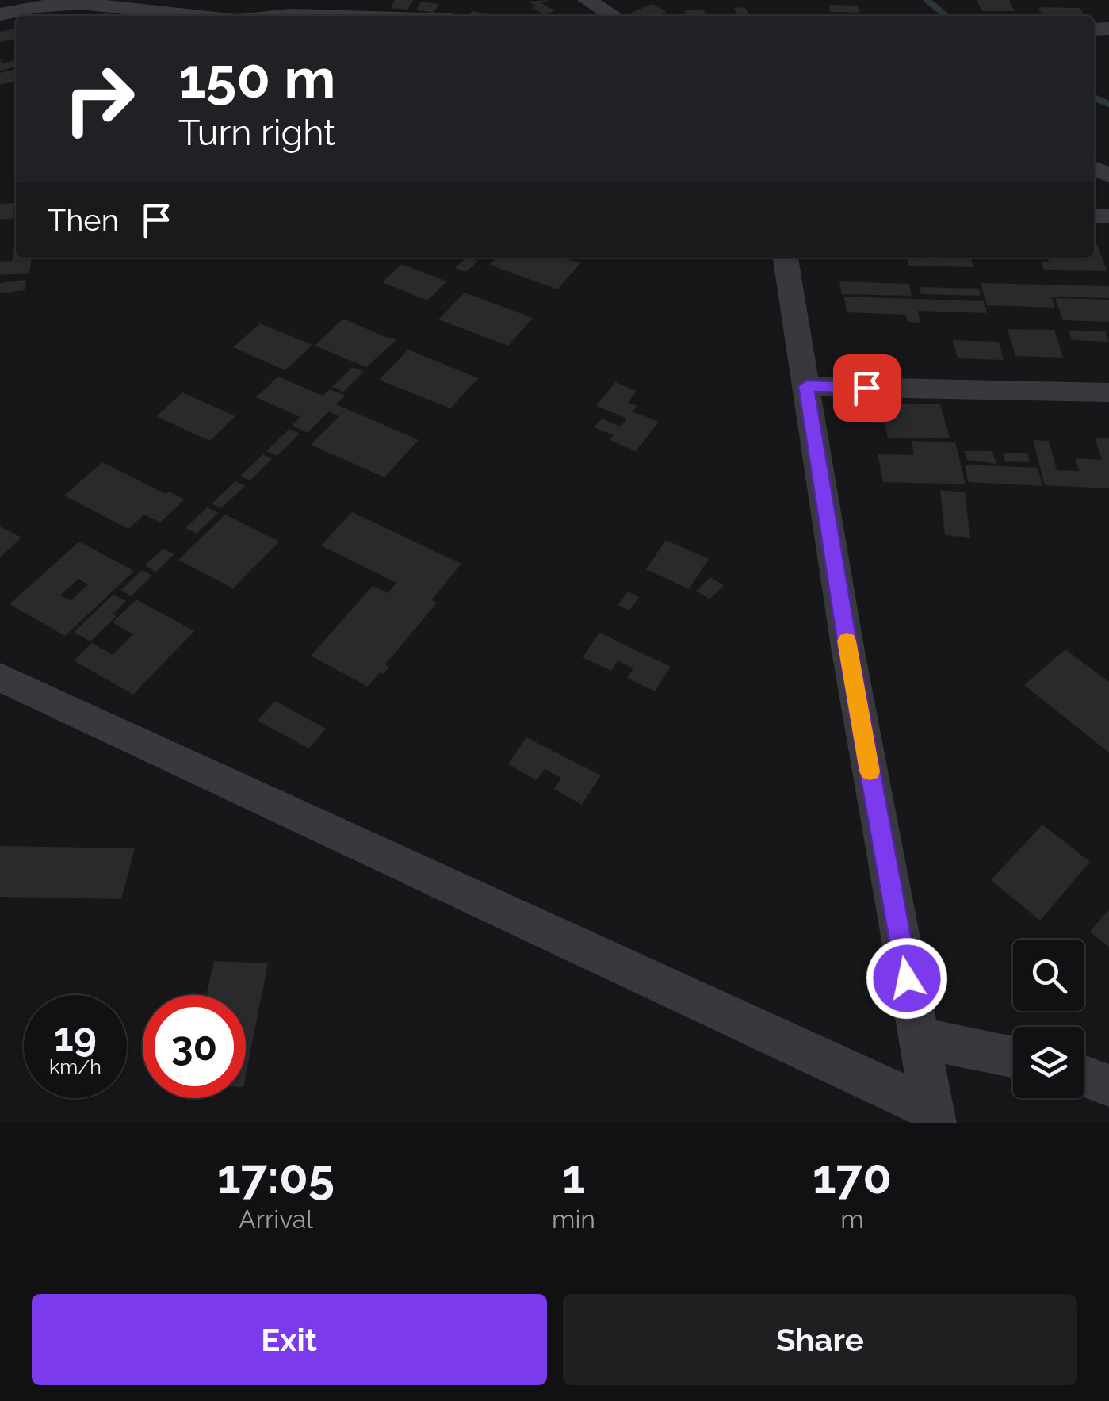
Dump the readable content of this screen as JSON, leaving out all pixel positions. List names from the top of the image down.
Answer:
{
  "page": {
    "turn": ["150 m", "Turn right"],
    "then": "Then",
    "speed": "19 km/h",
    "limit": "30",
    "eta": [
      "17:05",
      "Arrival",
      "1",
      "min",
      "170",
      "m"
    ],
    "buttons": ["Exit", "Share"]
  }
}
